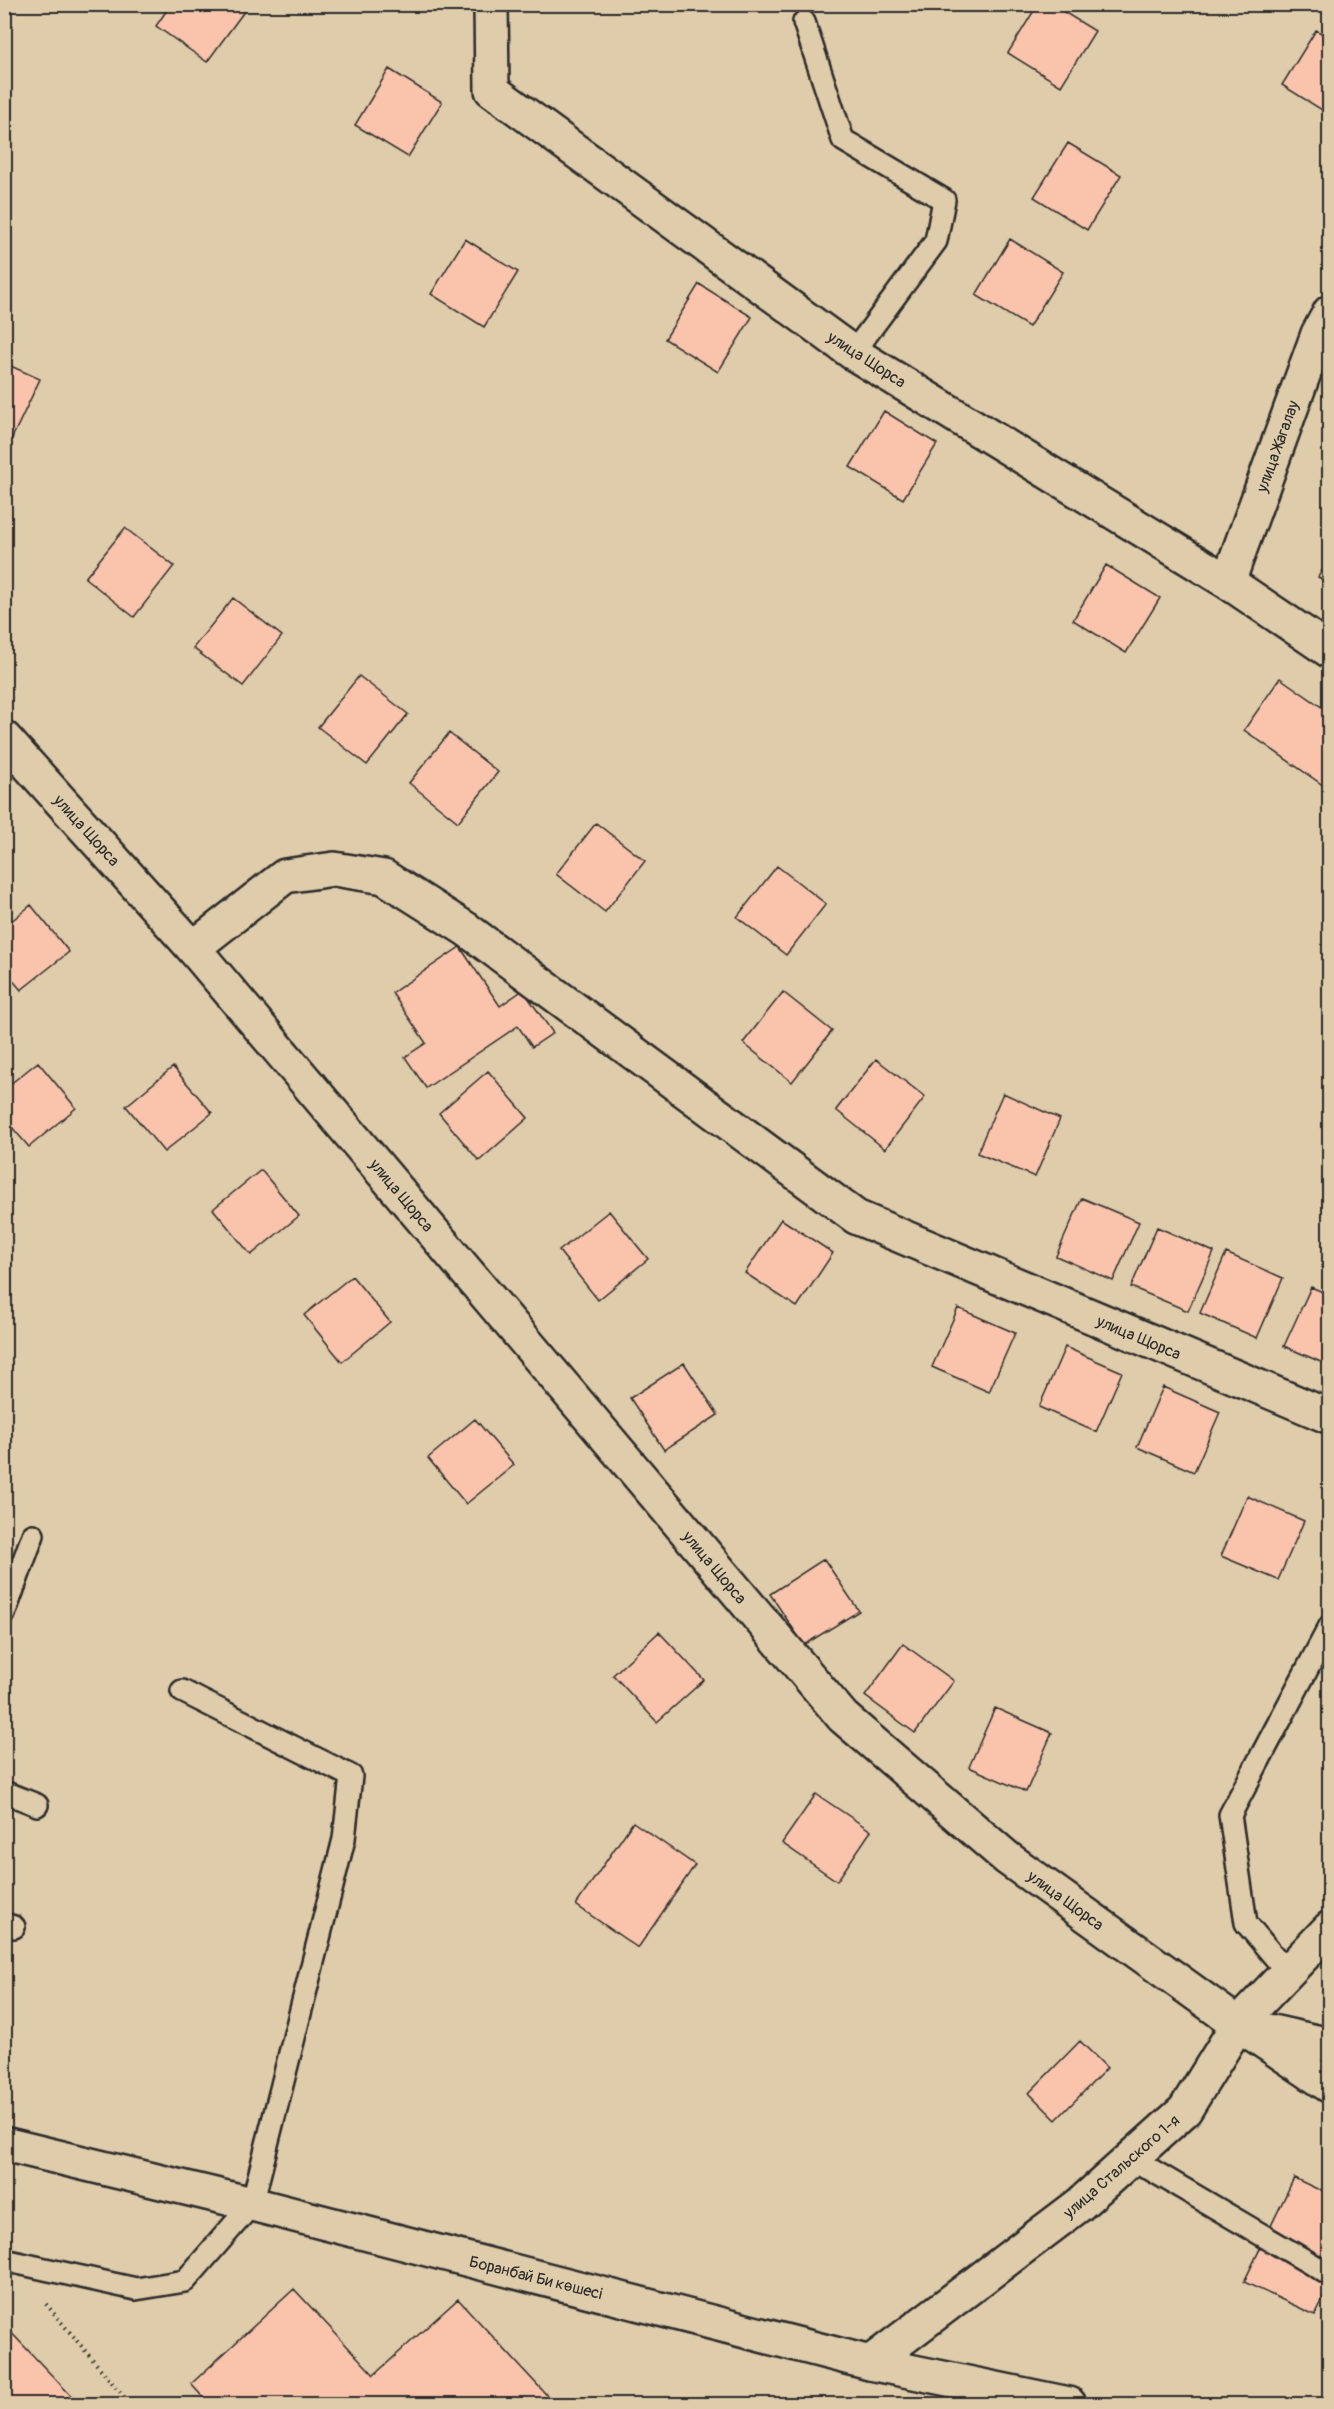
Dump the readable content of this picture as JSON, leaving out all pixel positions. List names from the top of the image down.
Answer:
{
  "streets": {
    "street": [
      "улица Щорса",
      "улица Жагалау",
      "улица Стальского 1-я",
      "Боранбай Би көшесі"
    ]
  },
  "crossings": [
    ["улица Щорса", "улица Жагалау"],
    ["улица Щорса", "улица Стальского 1-я"],
    ["улица Стальского 1-я", "Боранбай Би көшесі"]
  ]
}
